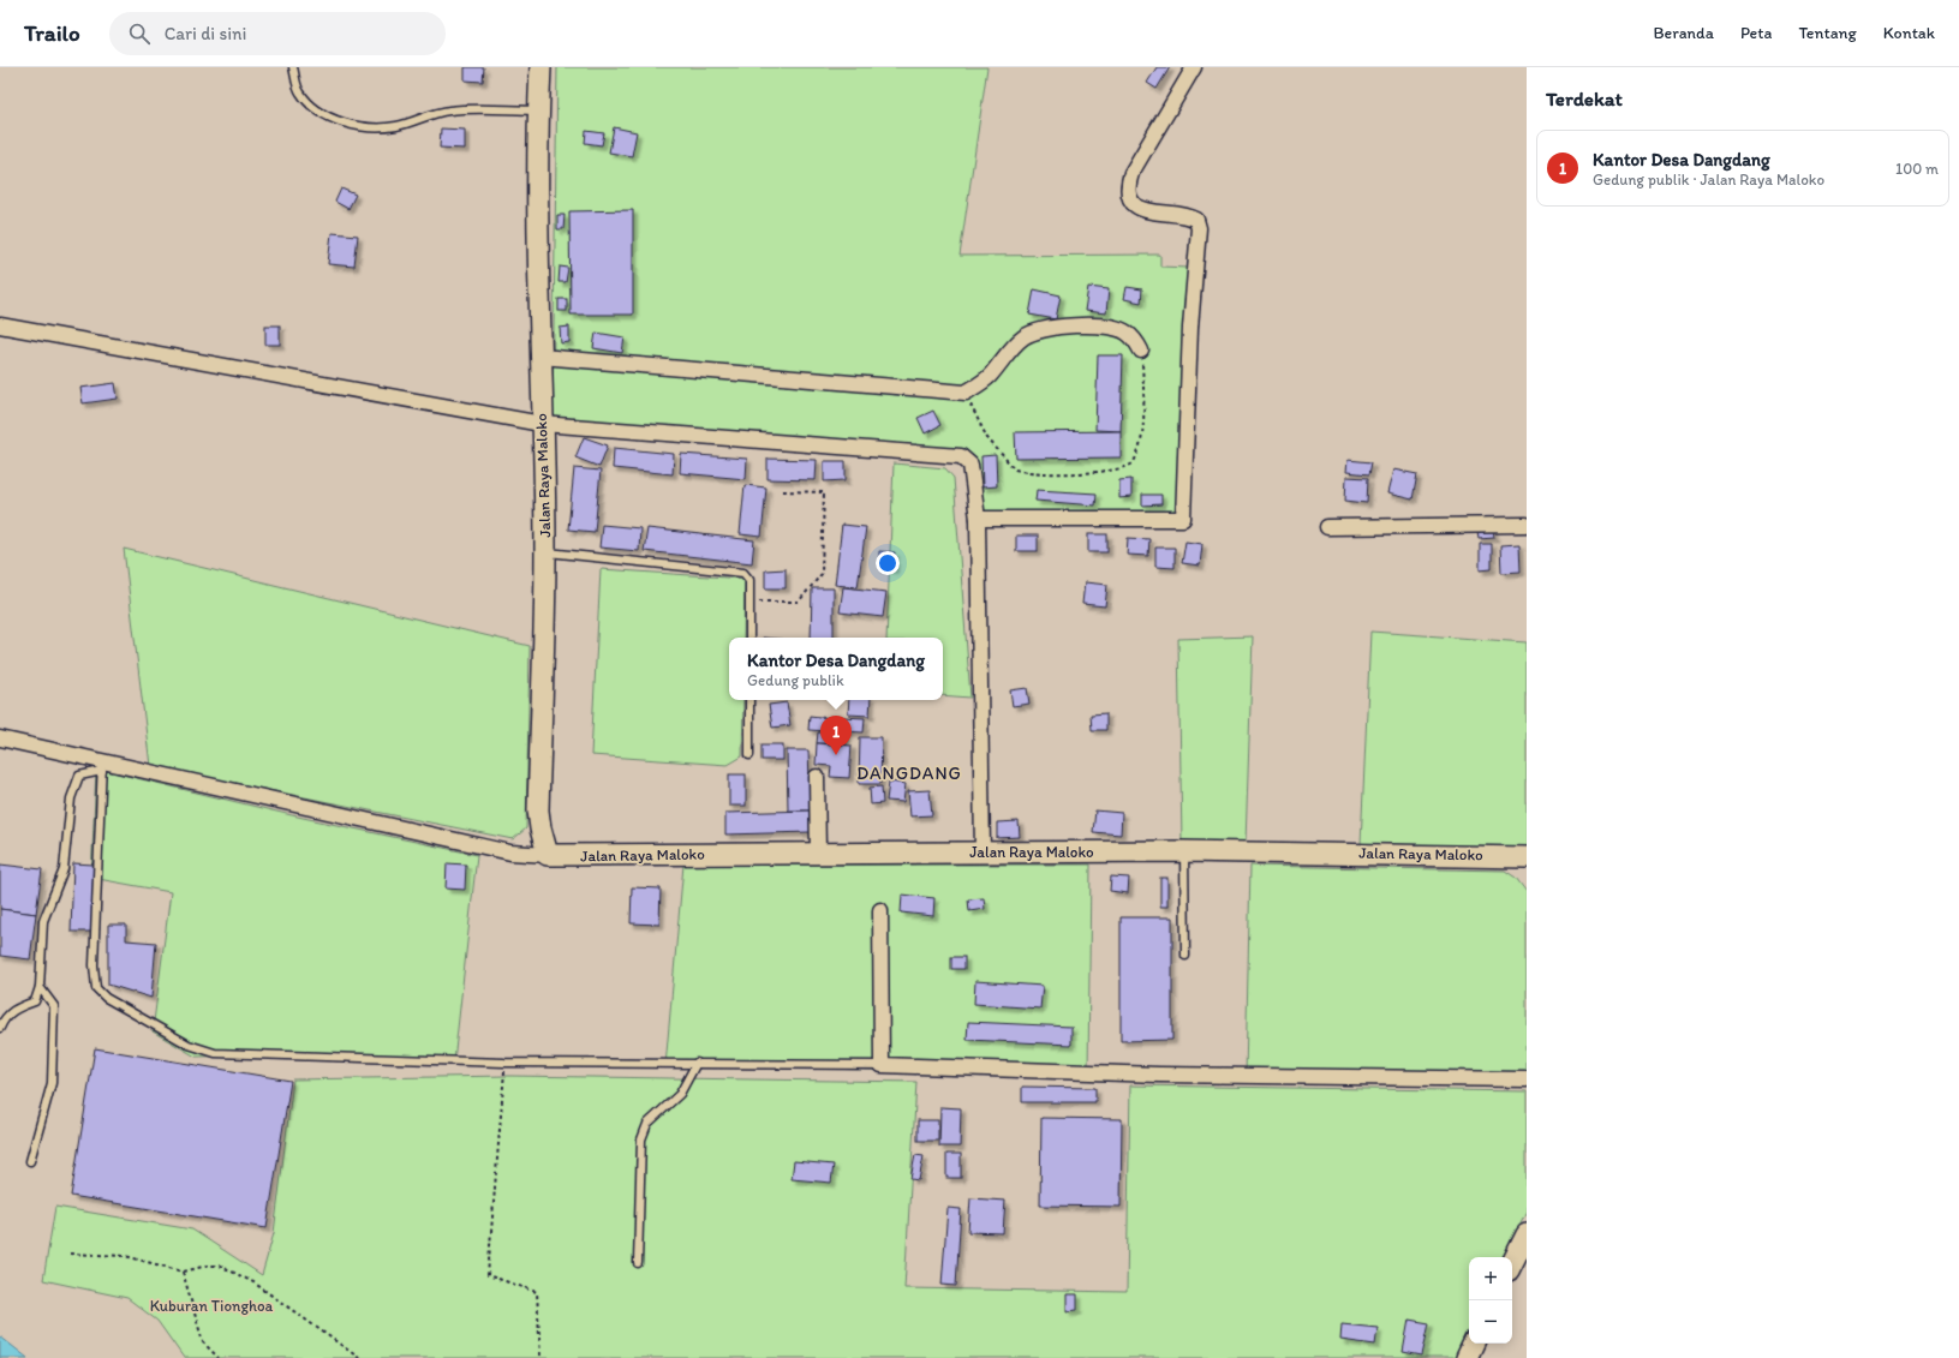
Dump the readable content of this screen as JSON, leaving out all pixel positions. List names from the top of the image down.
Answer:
{
  "streets": {
    "street": ["Jalan Raya Maloko"]
  },
  "districts": ["DANGDANG"],
  "parks": ["Kuburan Tionghoa"],
  "page": {
    "header": "Trailo",
    "search": "Cari di sini",
    "nav": [
      "Beranda",
      "Peta",
      "Tentang",
      "Kontak"
    ],
    "heading": "Terdekat",
    "list": [
      {
        "mark": "1",
        "name": "Kantor Desa Dangdang",
        "note": "Gedung publik · Jalan Raya Maloko",
        "value": "100 m"
      }
    ],
    "popup": ["Kantor Desa Dangdang", "Gedung publik"],
    "pins": "1",
    "map_buttons": ["+", "−"]
  }
}
